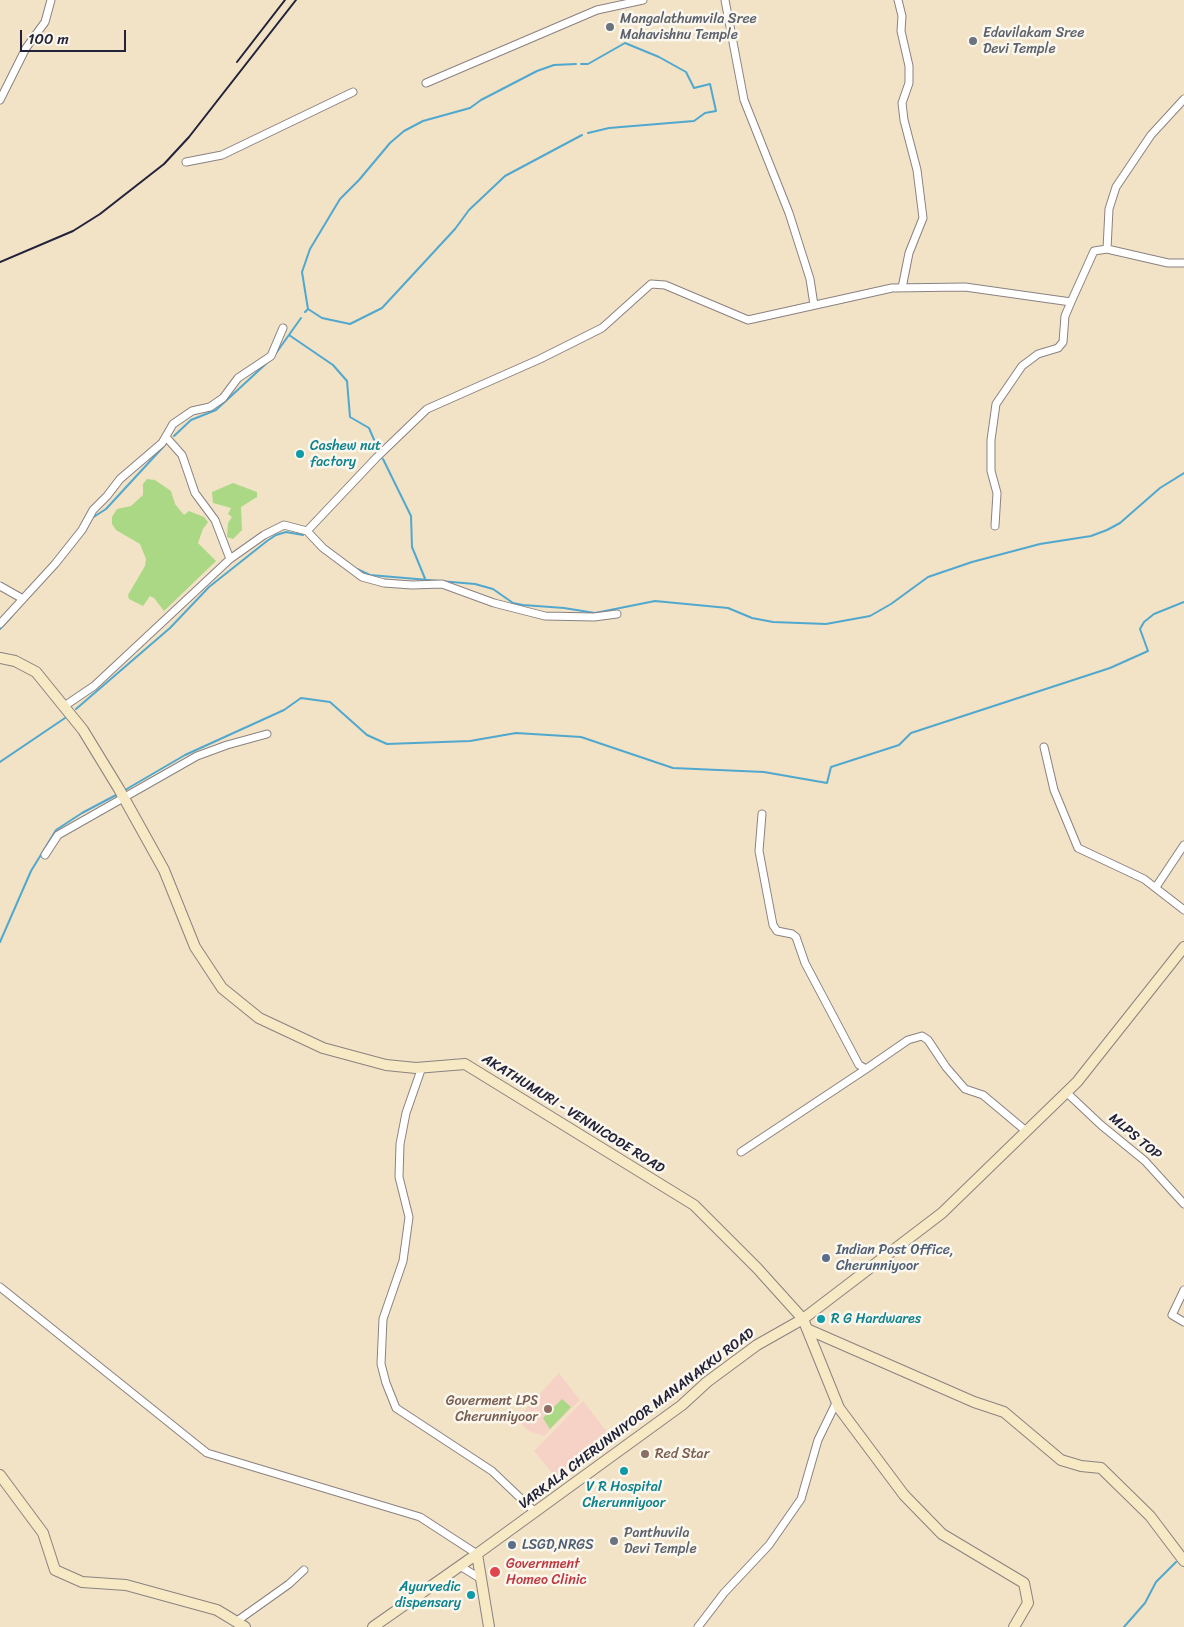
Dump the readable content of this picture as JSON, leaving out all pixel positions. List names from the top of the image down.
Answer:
{
  "streets": {
    "street": ["AKATHUMURI - VENNICODE ROAD", "MLPS TOP", "VARKALA CHERUNNIYOOR MANANAKKU ROAD"]
  },
  "crossings": [
    ["AKATHUMURI - VENNICODE ROAD", "VARKALA CHERUNNIYOOR MANANAKKU ROAD"],
    ["MLPS TOP", "VARKALA CHERUNNIYOOR MANANAKKU ROAD"]
  ],
  "places": [
    "Mangalathumvila Sree Mahavishnu Temple",
    "Edavilakam Sree Devi Temple",
    "Cashew nut factory",
    "Indian Post Office, Cherunniyoor",
    "R G Hardwares",
    "Goverment LPS Cherunniyoor",
    "Red Star",
    "V R Hospital Cherunniyoor",
    "Panthuvila Devi Temple",
    "LSGD,NRGS",
    "Government Homeo Clinic",
    "Ayurvedic dispensary"
  ],
  "scale_bar": "100 m"
}
